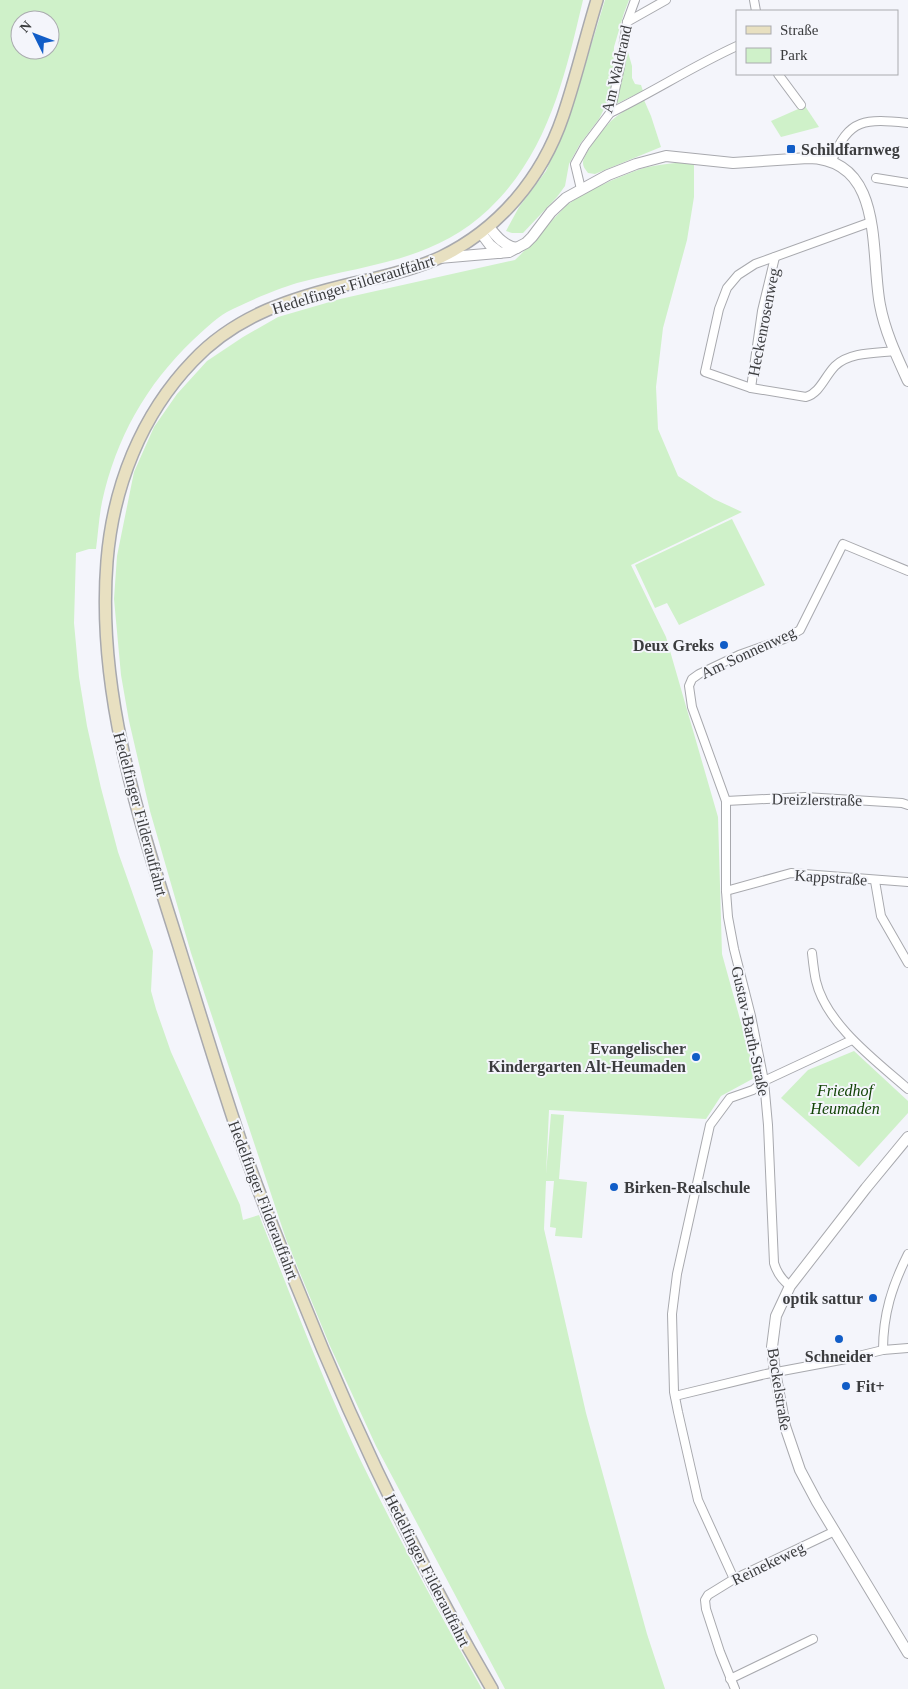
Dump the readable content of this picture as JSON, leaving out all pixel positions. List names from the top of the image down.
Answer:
{
  "streets": {
    "main road": ["Hedelfinger Filderauffahrt"],
    "street": [
      "Am Waldrand",
      "Heckenrosenweg",
      "Am Sonnenweg",
      "Dreizlerstraße",
      "Kappstraße",
      "Gustav-Barth-Straße",
      "Bockelstraße",
      "Reinekeweg"
    ]
  },
  "crossings": [
    ["Am Sonnenweg", "Dreizlerstraße"],
    ["Am Sonnenweg", "Gustav-Barth-Straße"],
    ["Dreizlerstraße", "Gustav-Barth-Straße"],
    ["Kappstraße", "Gustav-Barth-Straße"],
    ["Gustav-Barth-Straße", "Bockelstraße"],
    ["Bockelstraße", "Reinekeweg"]
  ],
  "parks": ["Friedhof Heumaden"],
  "places": {
    "transit": ["Schildfarnweg"],
    "other": [
      "Deux Greks",
      "Evangelischer Kindergarten Alt-Heumaden",
      "Birken-Realschule",
      "optik sattur",
      "Schneider",
      "Fit+"
    ]
  },
  "legend": ["Straße", "Park"],
  "north": "top left"
}
